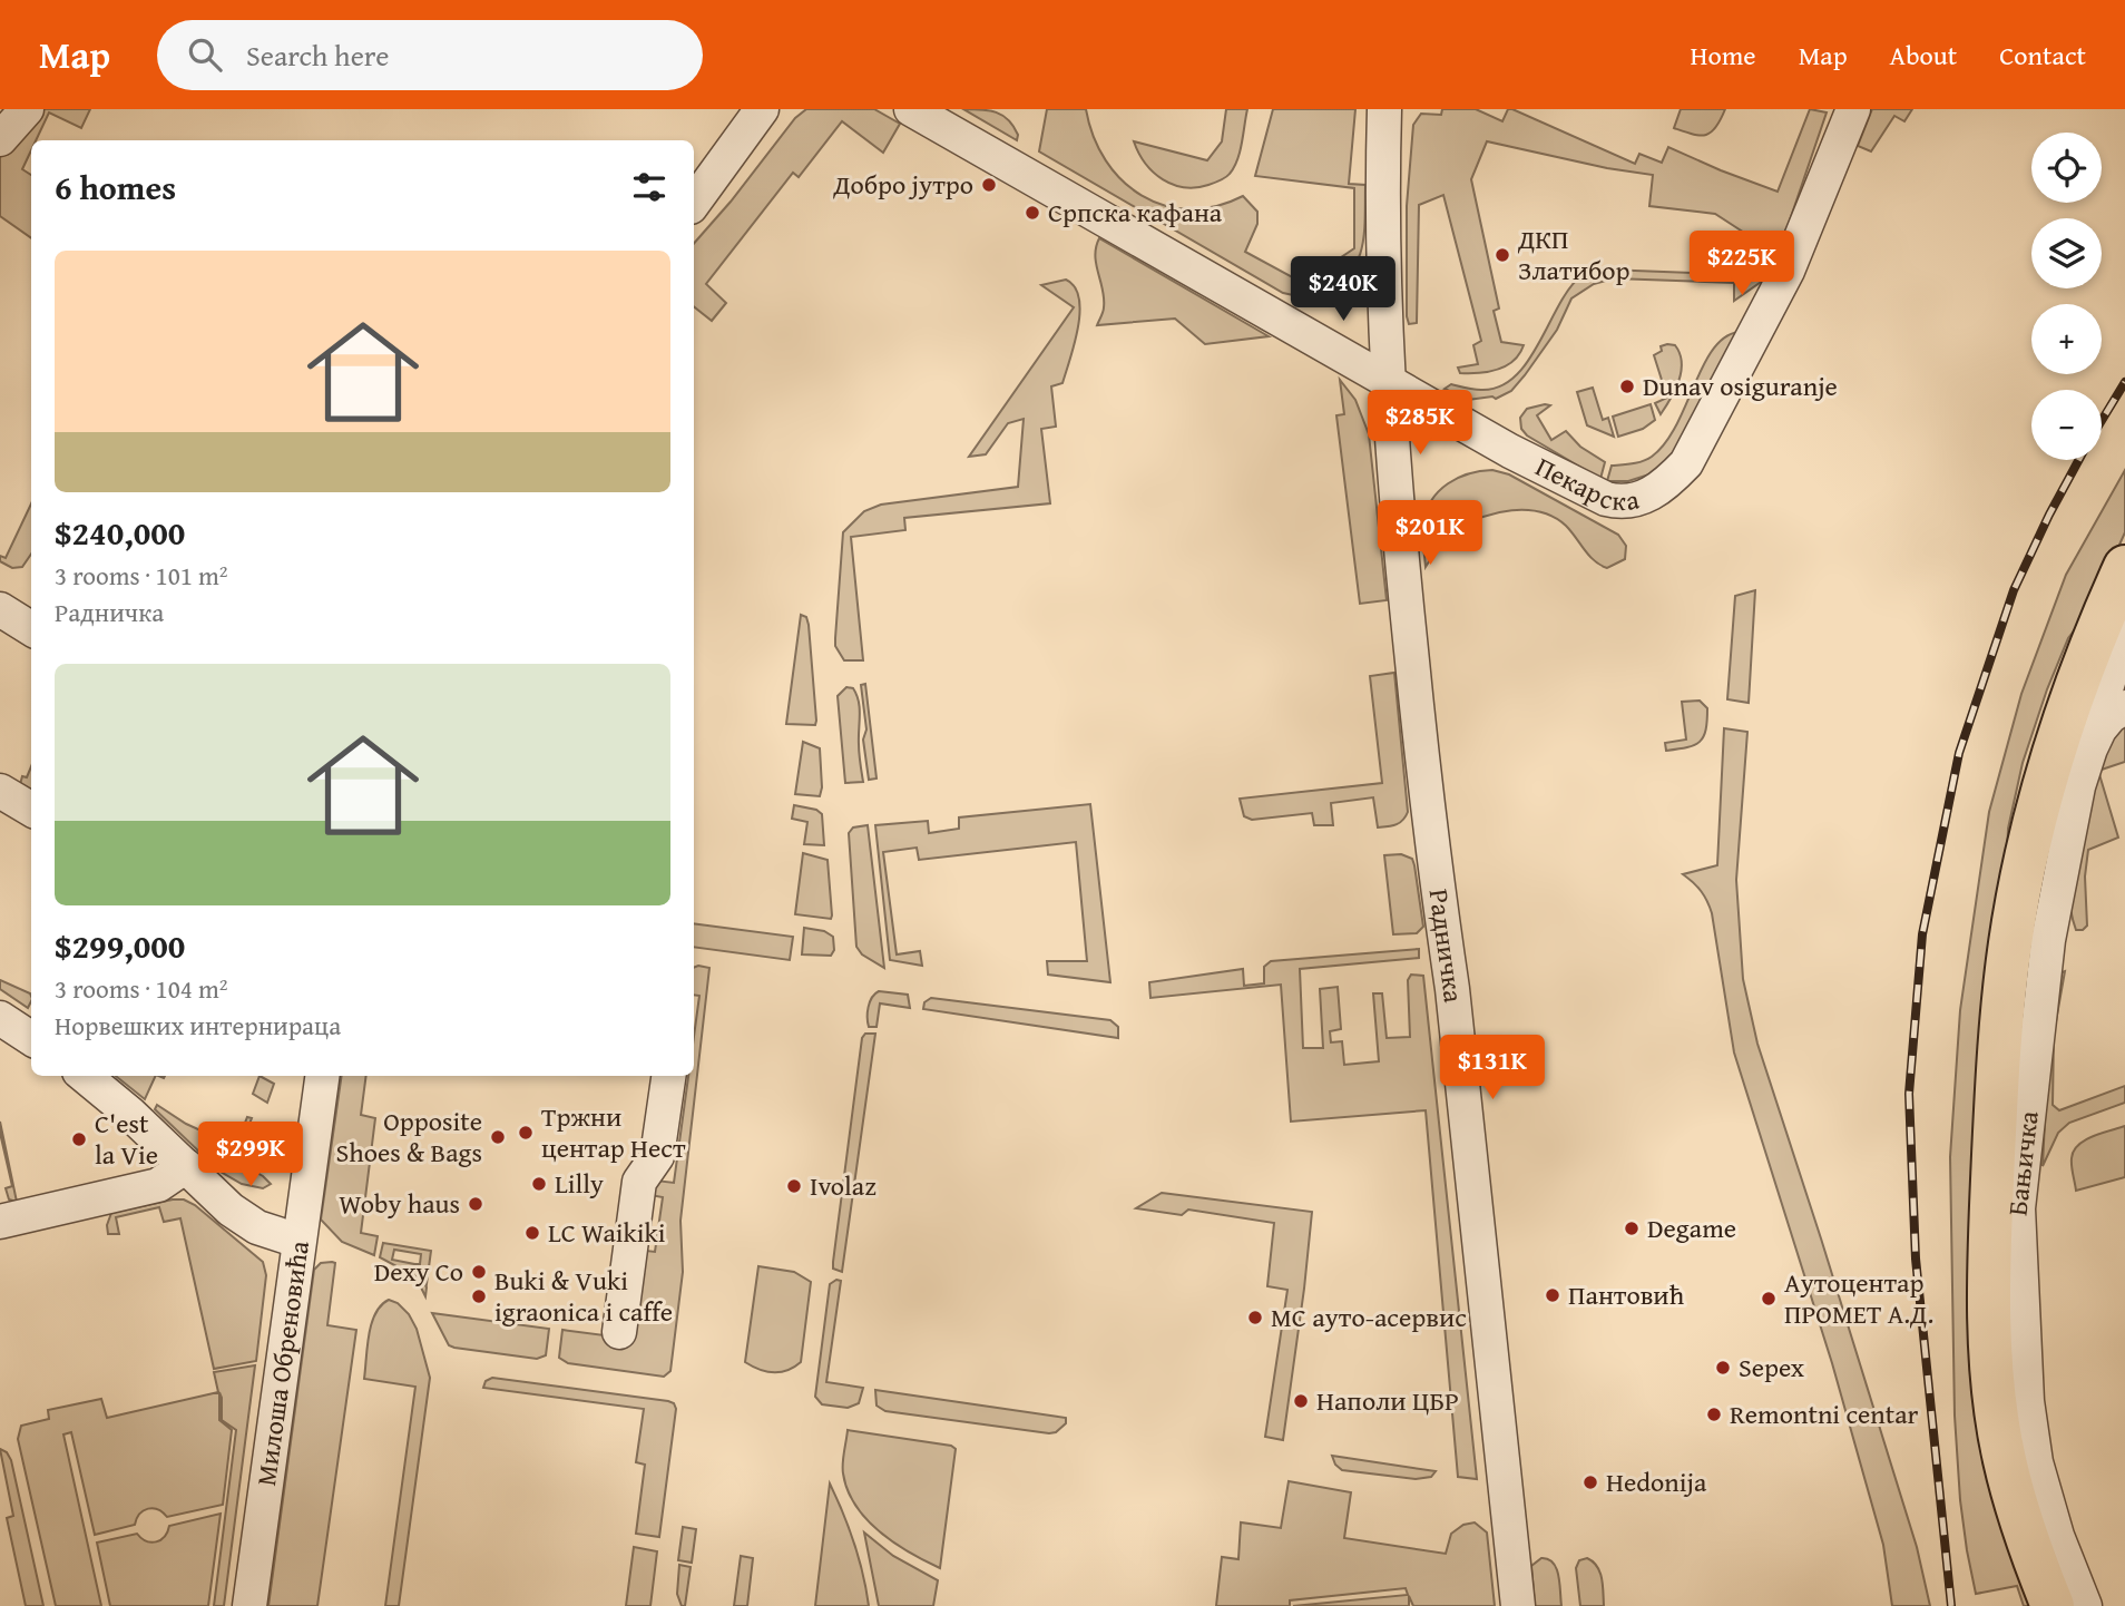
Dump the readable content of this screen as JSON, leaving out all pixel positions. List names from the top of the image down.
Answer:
{
  "streets": {
    "street": [
      "Пекарска",
      "Радничка",
      "Бањичка",
      "Милоша Обреновића"
    ]
  },
  "crossings": [
    ["Пекарска", "Радничка"]
  ],
  "places": [
    "Добро јутро",
    "Српска кафана",
    "ДКП Златибор",
    "Dunav osiguranje",
    "Тржни центар Нест",
    "Opposite Shoes & Bags",
    "C'est la Vie",
    "Lilly",
    "Ivolaz",
    "Woby haus",
    "Degame",
    "LC Waikiki",
    "Dexy Co",
    "Пантовић",
    "Buki & Vuki igraonica i caffe",
    "Аутоцентар ПРОМЕТ А.Д.",
    "МС ауто-асервис",
    "Sepex",
    "Наполи ЦБР",
    "Remontni centar",
    "Hedonija"
  ],
  "page": {
    "header": "Map",
    "search": "Search here",
    "nav": [
      "Home",
      "Map",
      "About",
      "Contact"
    ],
    "map_buttons": ["+", "−"],
    "heading": "6 homes",
    "price": [
      "$225K",
      "$240K",
      "$285K",
      "$201K",
      "$131K",
      "$299K"
    ],
    "list": [
      {
        "name": "$240,000",
        "note": "3 rooms · 101 m² · Радничка"
      },
      {
        "name": "$299,000",
        "note": "3 rooms · 104 m² · Норвешких интернираца"
      }
    ]
  }
}
